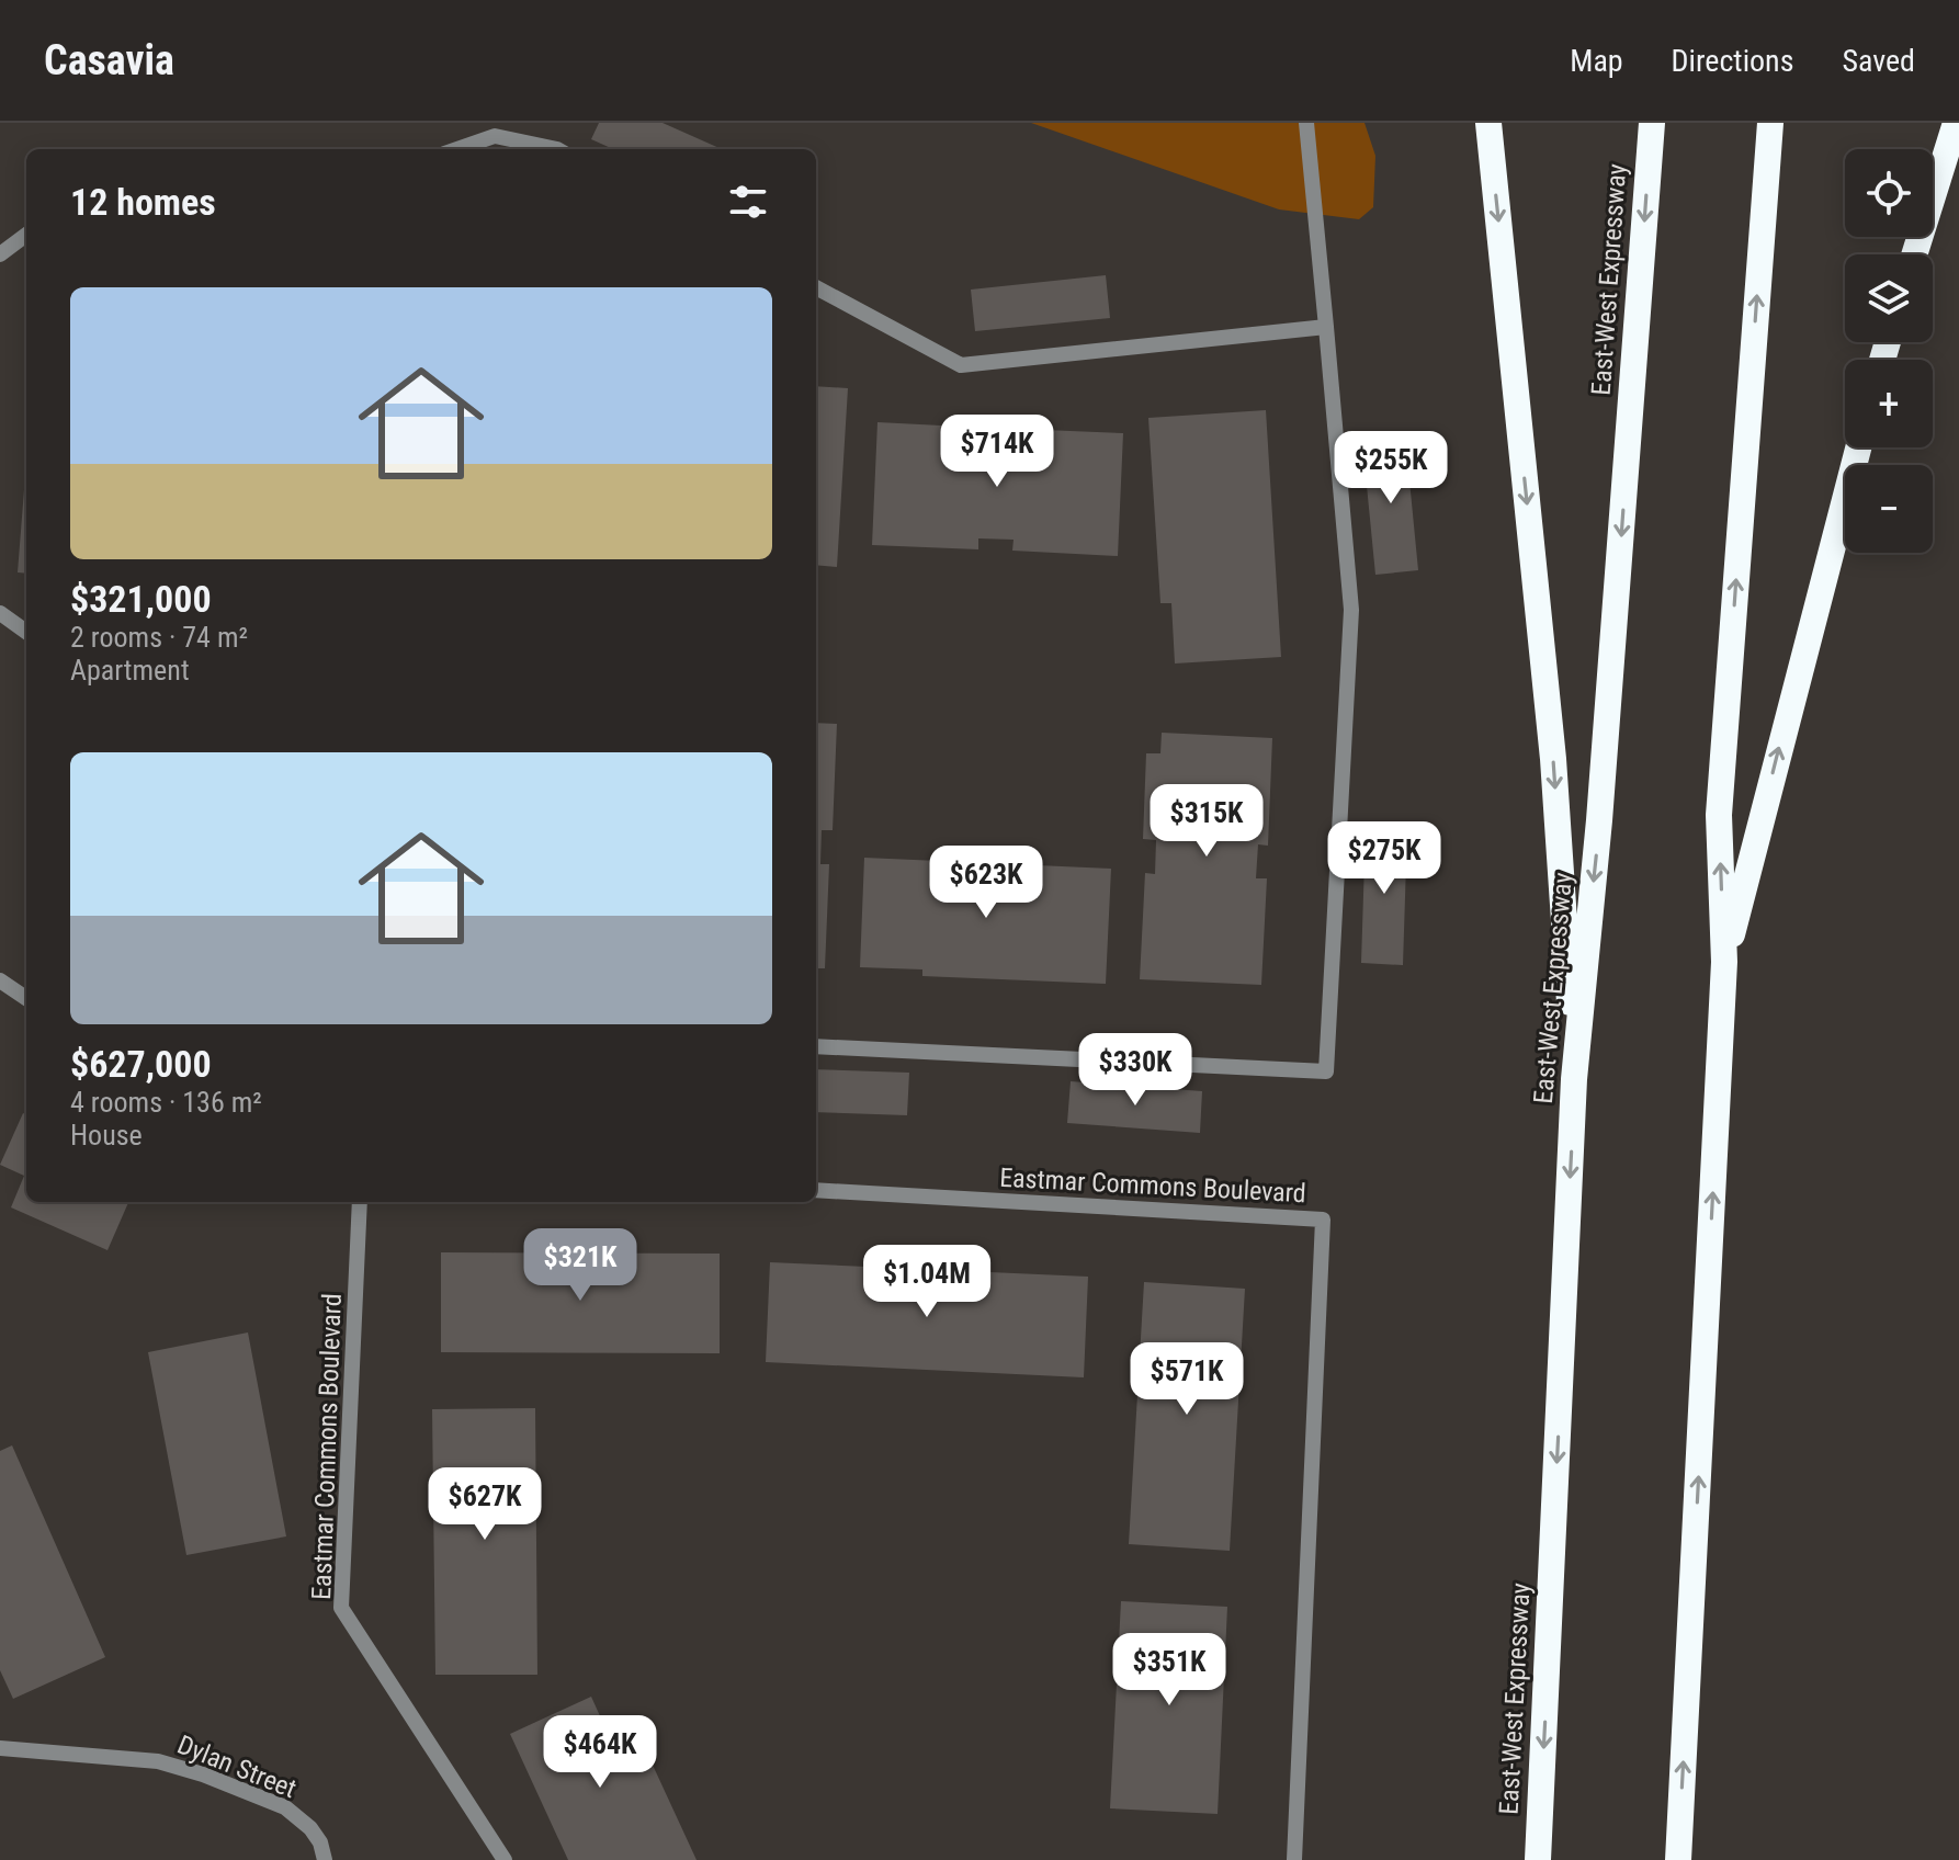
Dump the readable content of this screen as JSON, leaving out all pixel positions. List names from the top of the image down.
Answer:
{
  "streets": {
    "highway": ["East-West Expressway"],
    "lane": ["Eastmar Commons Boulevard", "Dylan Street"]
  },
  "page": {
    "header": "Casavia",
    "nav": ["Map", "Directions", "Saved"],
    "map_buttons": ["+", "−"],
    "heading": "12 homes",
    "list": [
      {
        "name": "$321,000",
        "note": "2 rooms · 74 m² · Apartment"
      },
      {
        "name": "$627,000",
        "note": "4 rooms · 136 m² · House"
      }
    ],
    "price": [
      "$714K",
      "$255K",
      "$315K",
      "$275K",
      "$623K",
      "$330K",
      "$321K",
      "$1.04M",
      "$571K",
      "$627K",
      "$351K",
      "$464K"
    ]
  }
}
